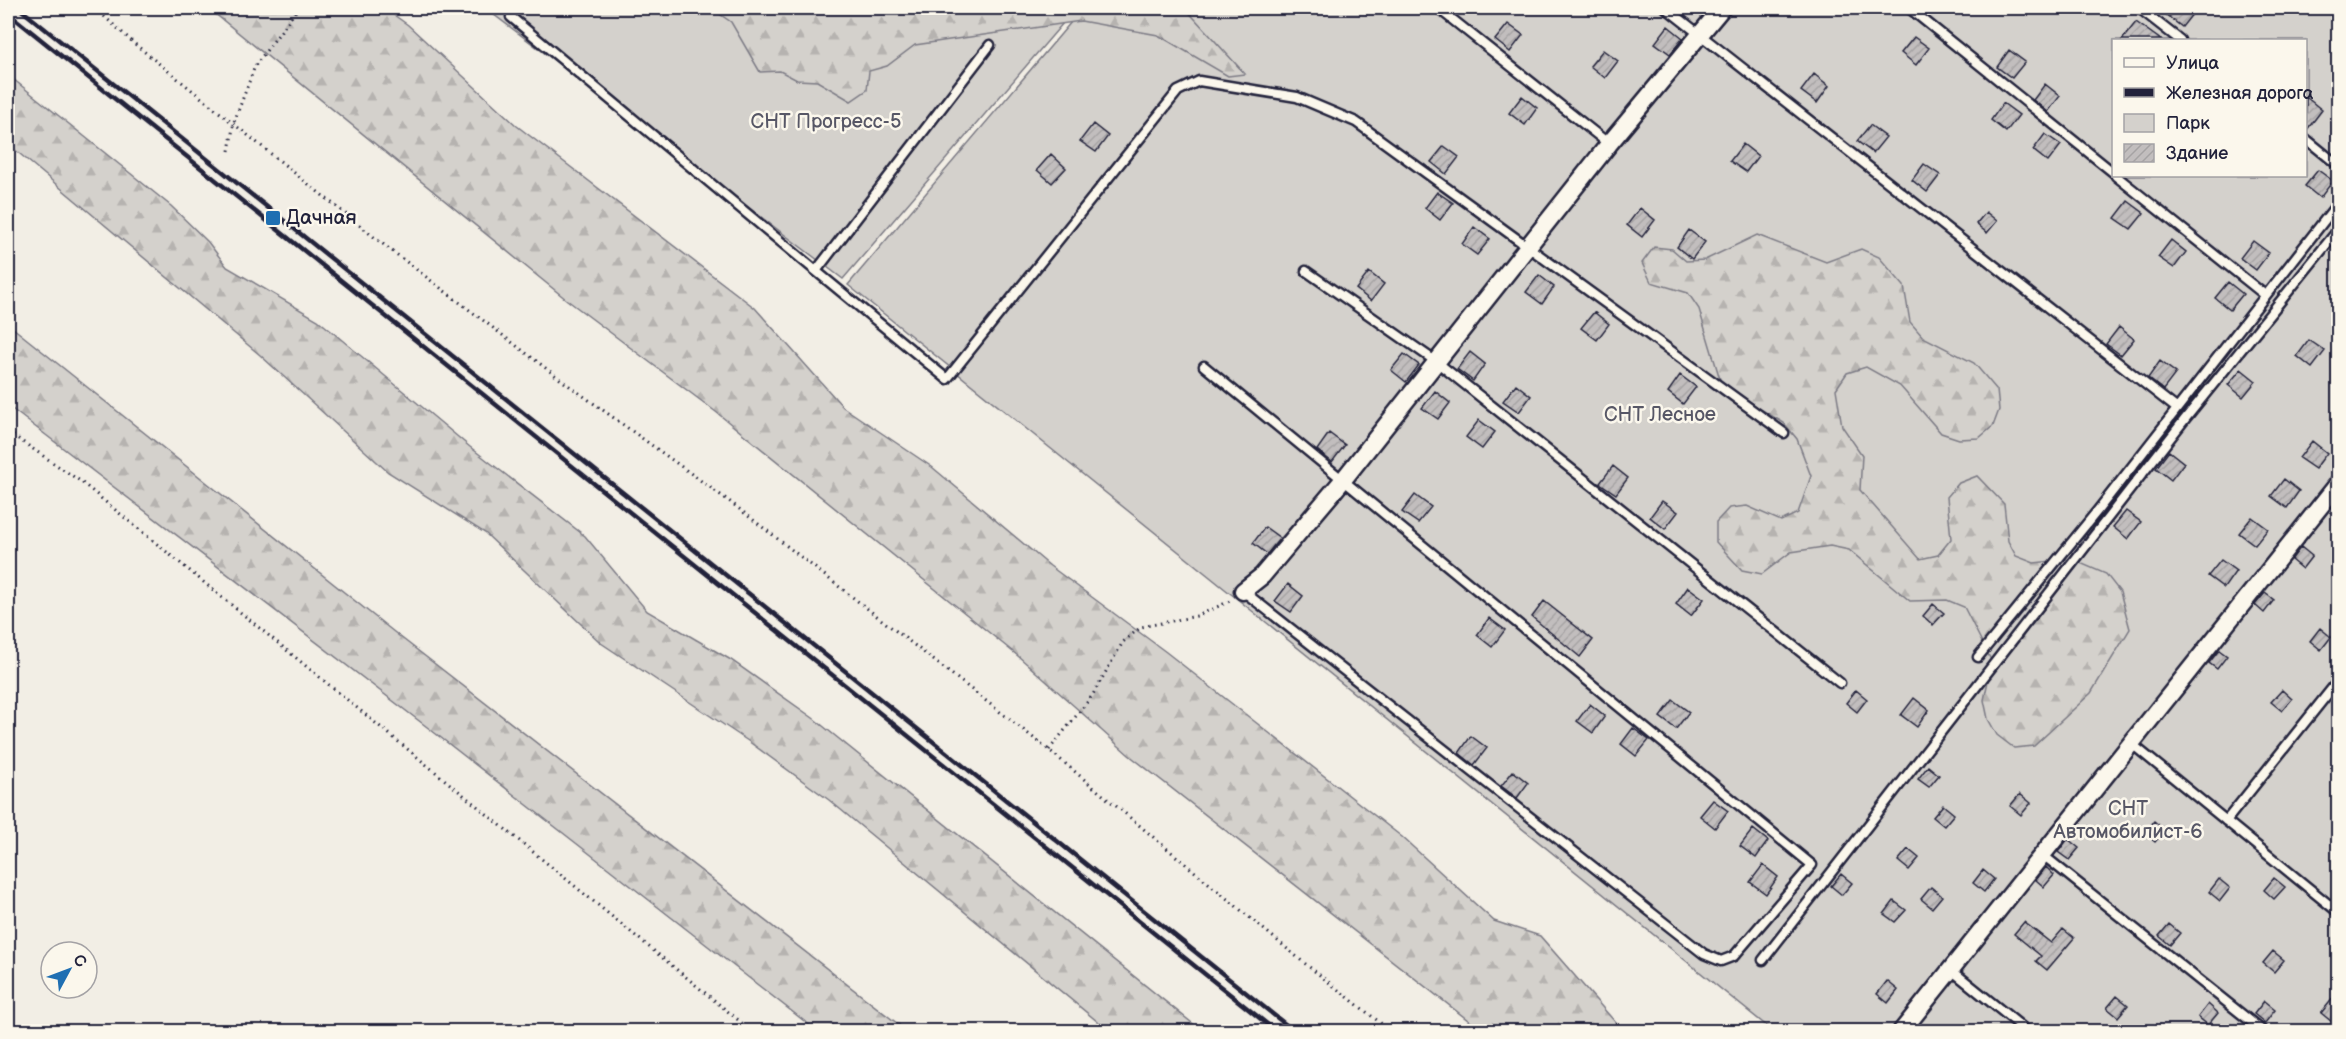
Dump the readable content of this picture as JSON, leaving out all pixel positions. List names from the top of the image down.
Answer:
{
  "parks": ["СНТ Прогресс-5", "СНТ Лесное", "СНТ Автомобилист-6"],
  "places": {
    "transit": ["Дачная"]
  },
  "legend": [
    "Улица",
    "Железная дорога",
    "Парк",
    "Здание"
  ],
  "north": "top right"
}
